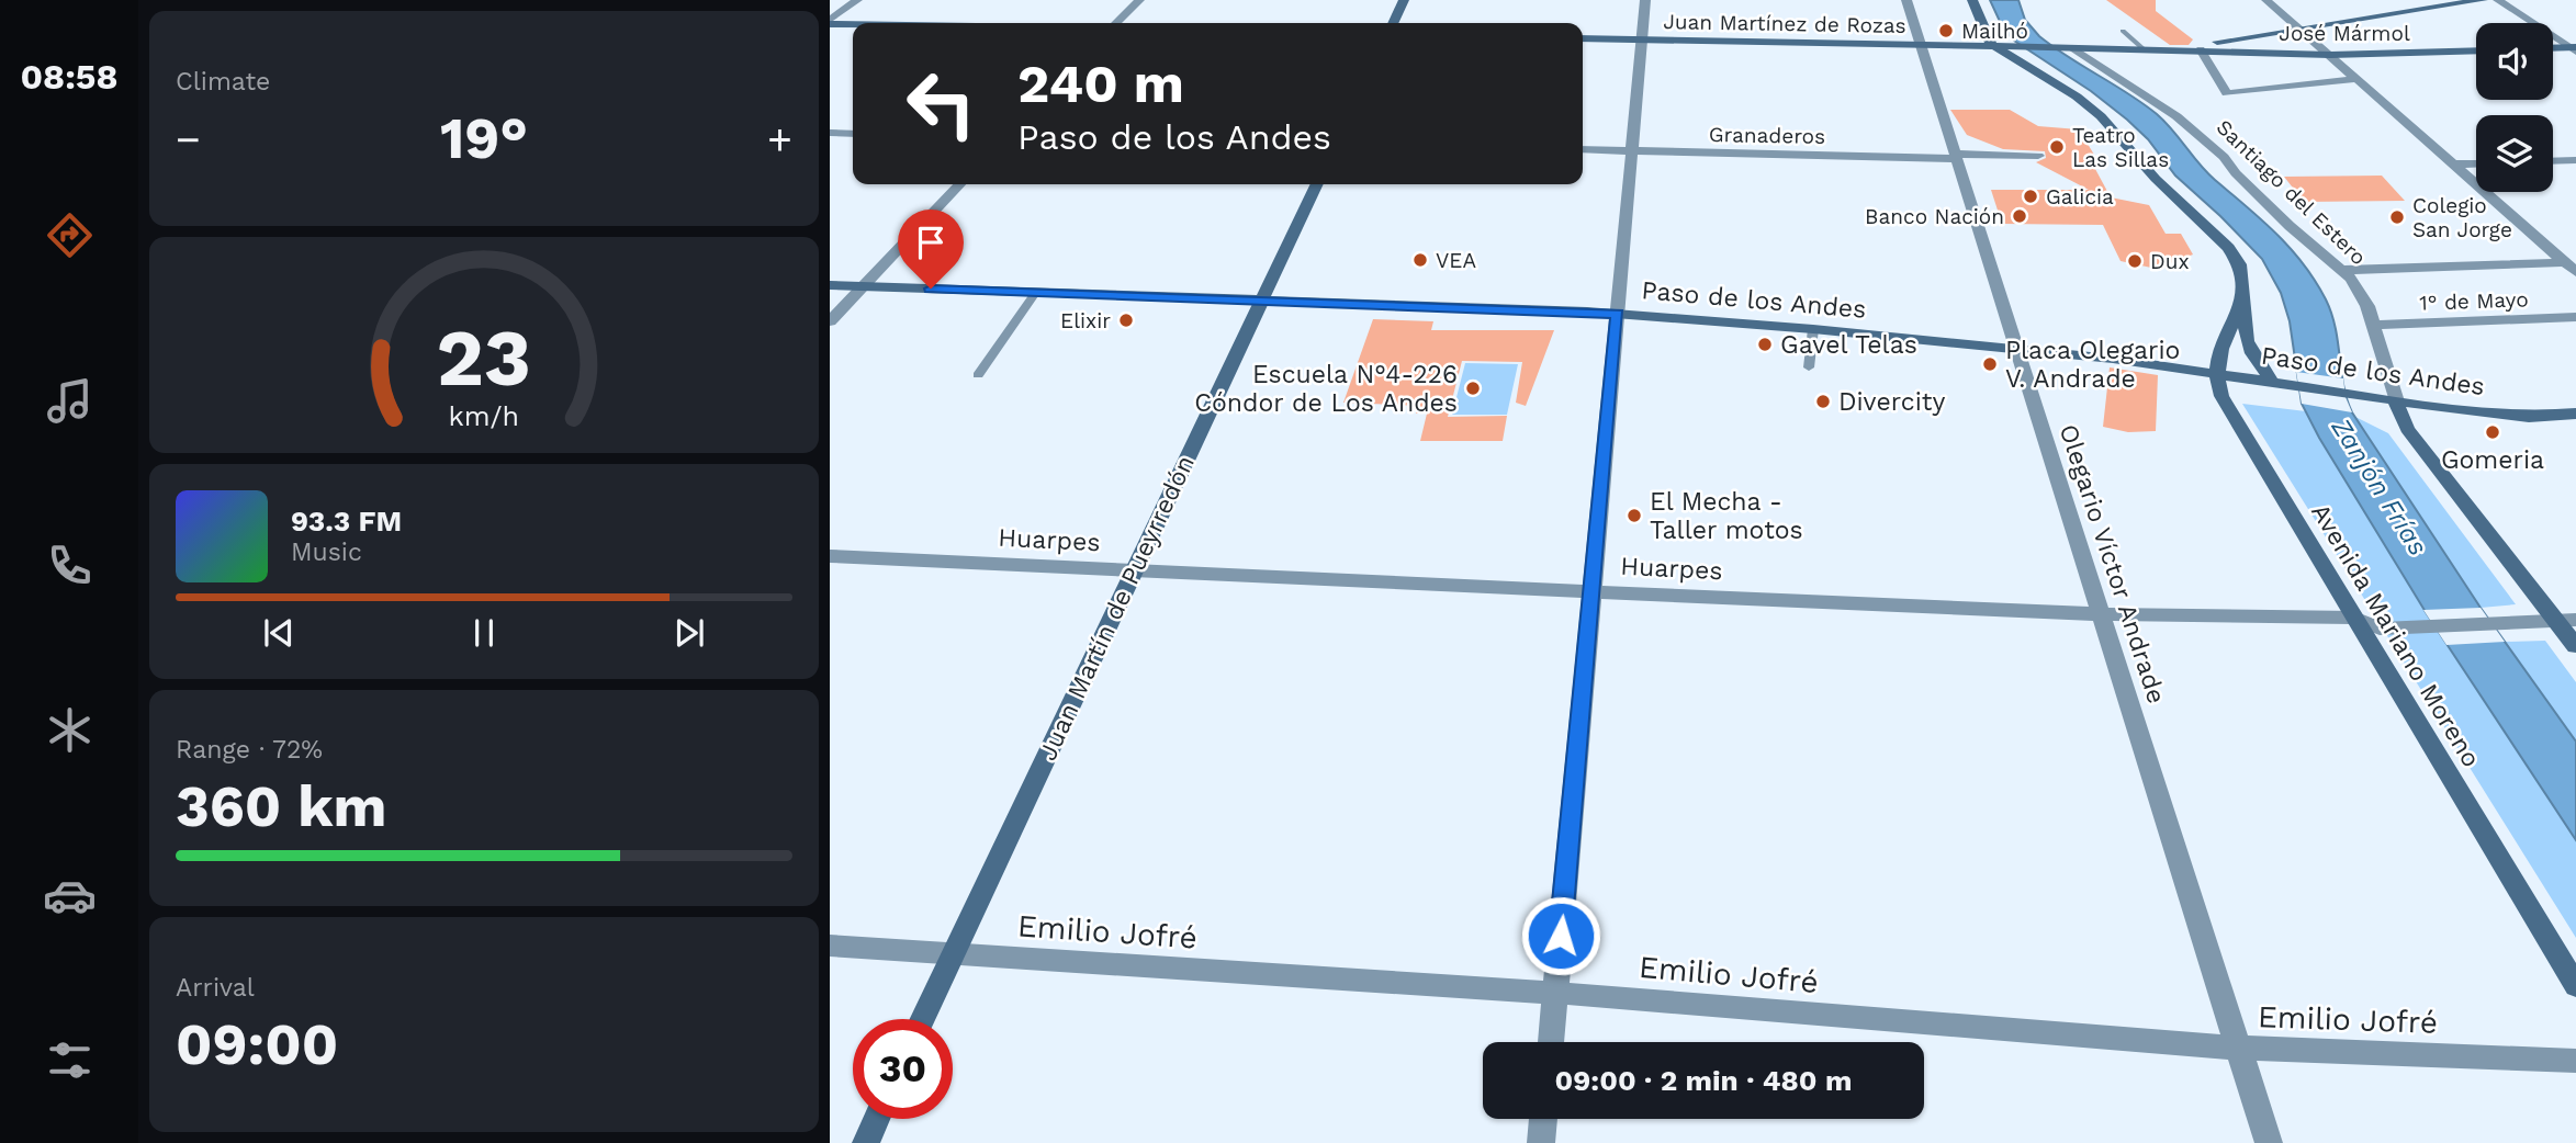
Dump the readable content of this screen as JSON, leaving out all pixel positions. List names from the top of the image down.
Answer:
{
  "streets": {
    "street": [
      "Juan Martínez de Rozas",
      "José Mármol",
      "Granaderos",
      "Santiago del Estero",
      "Paso de los Andes",
      "1° de Mayo",
      "Huarpes",
      "Olegario Víctor Andrade",
      "Juan Martín de Pueyrredón",
      "Avenida Mariano Moreno",
      "Emilio Jofré"
    ]
  },
  "crossings": [
    ["Juan Martínez de Rozas", "José Mármol"],
    ["Juan Martínez de Rozas", "Santiago del Estero"],
    ["Juan Martínez de Rozas", "Olegario Víctor Andrade"],
    ["Granaderos", "Olegario Víctor Andrade"],
    ["Santiago del Estero", "Paso de los Andes"],
    ["Santiago del Estero", "1° de Mayo"],
    ["Santiago del Estero", "Huarpes"],
    ["Paso de los Andes", "Olegario Víctor Andrade"],
    ["Paso de los Andes", "Juan Martín de Pueyrredón"],
    ["Paso de los Andes", "Avenida Mariano Moreno"],
    ["Huarpes", "Olegario Víctor Andrade"],
    ["Huarpes", "Juan Martín de Pueyrredón"],
    ["Huarpes", "Avenida Mariano Moreno"],
    ["Olegario Víctor Andrade", "Emilio Jofré"],
    ["Juan Martín de Pueyrredón", "Emilio Jofré"]
  ],
  "water": ["Zanjón Frías"],
  "places": [
    "Mailhó",
    "Teatro Las Sillas",
    "Galicia",
    "Banco Nación",
    "Colegio San Jorge",
    "VEA",
    "Dux",
    "Elixir",
    "Gavel Telas",
    "Placa Olegario V. Andrade",
    "Escuela N°4-226 Cóndor de Los Andes",
    "Divercity",
    "Gomeria",
    "El Mecha - Taller motos"
  ],
  "page": {
    "tabs": "08:58",
    "tile": [
      "Climate",
      ["Range · 72%", "360 km"],
      ["Arrival", "09:00"]
    ],
    "turn": ["240 m", "Paso de los Andes"],
    "heat": ["−", "19°", "+"],
    "song": ["93.3 FM", "Music"],
    "limit": "30",
    "trip": "09:00 · 2 min · 480 m",
    "gauge": ["23", "km/h"]
  }
}
